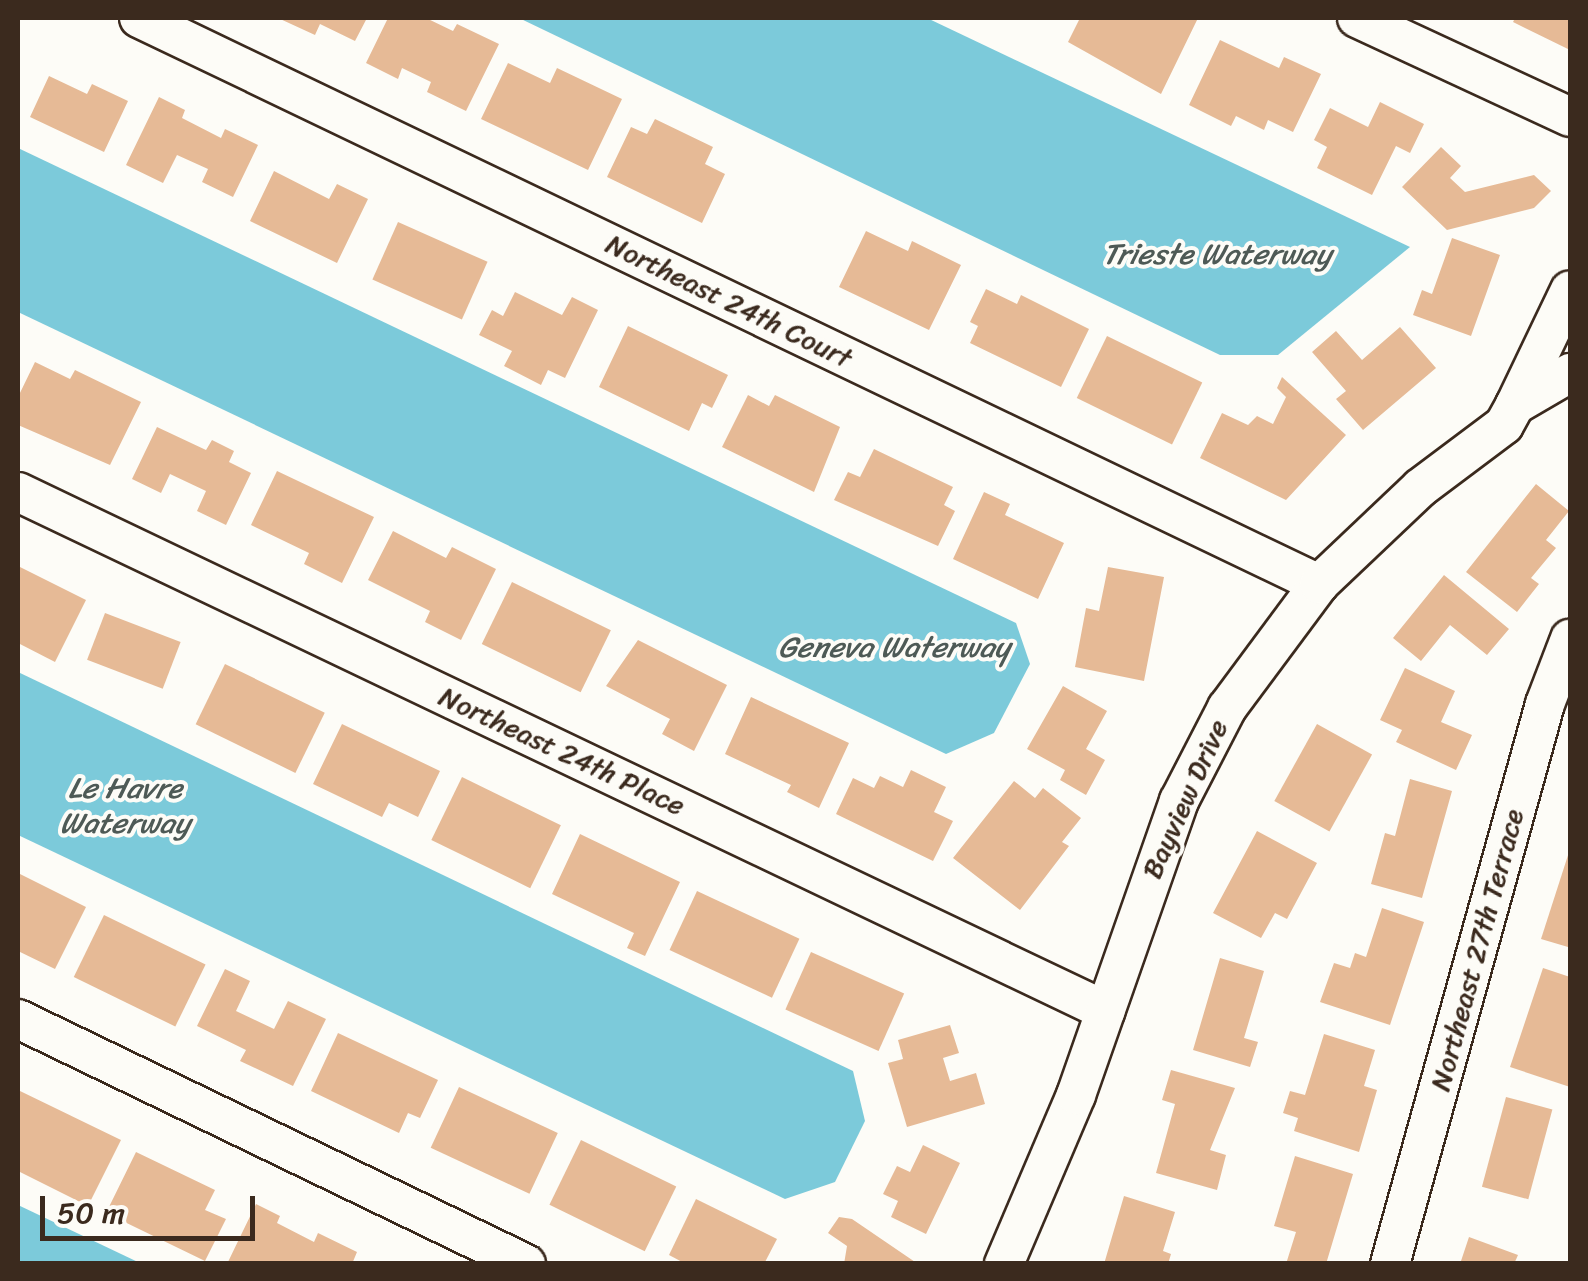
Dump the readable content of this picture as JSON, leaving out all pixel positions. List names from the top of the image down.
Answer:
{
  "streets": {
    "street": [
      "Northeast 24th Court",
      "Northeast 24th Place",
      "Bayview Drive",
      "Northeast 27th Terrace"
    ]
  },
  "crossings": [
    ["Northeast 24th Court", "Bayview Drive"],
    ["Northeast 24th Place", "Bayview Drive"]
  ],
  "water": ["Trieste Waterway", "Geneva Waterway", "Le Havre Waterway"],
  "scale_bar": "50 m"
}
